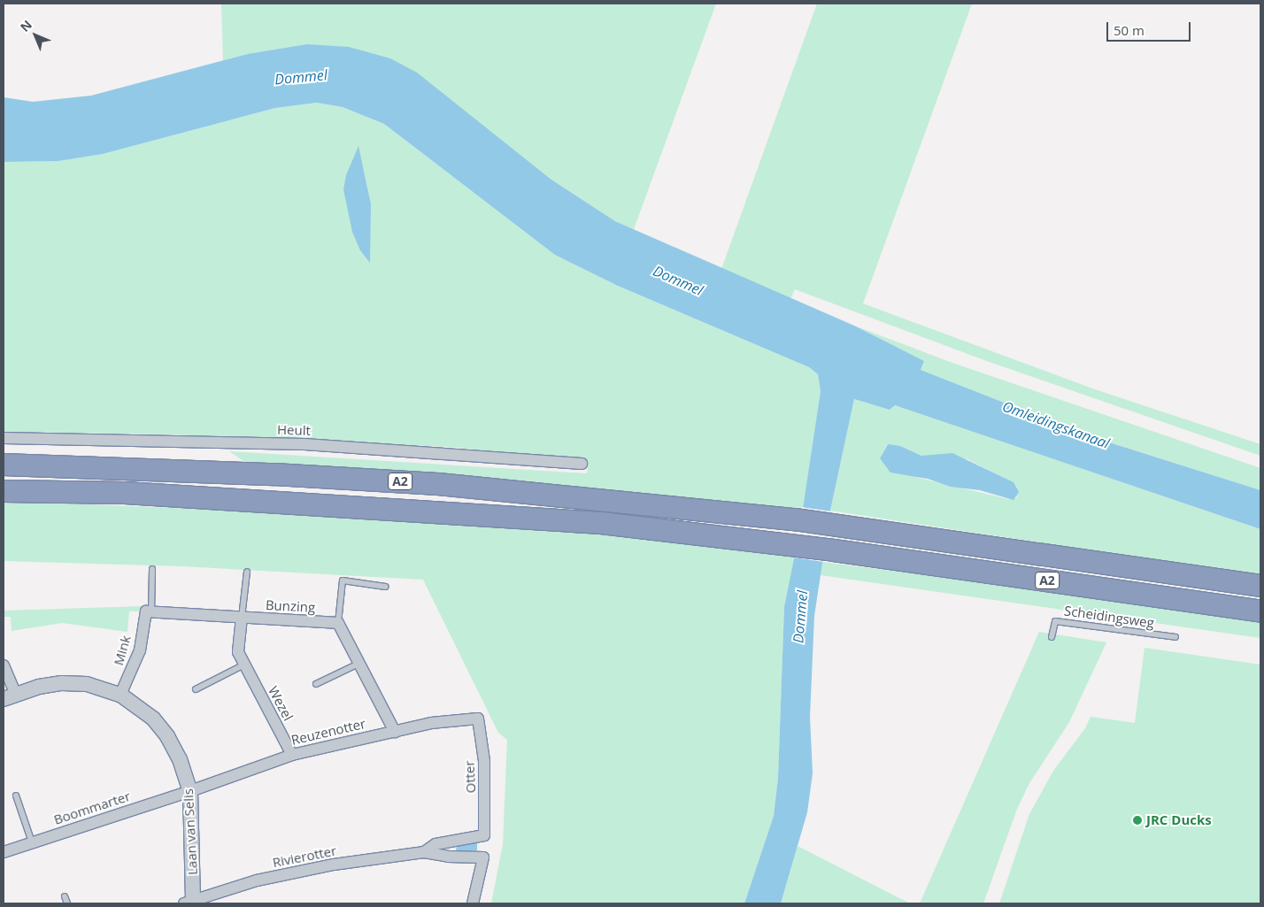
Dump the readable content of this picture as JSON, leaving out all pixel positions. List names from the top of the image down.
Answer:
{
  "streets": {
    "highway": ["A2"],
    "street": [
      "Heult",
      "Bunzing",
      "Mink",
      "Wezel",
      "Reuzenotter",
      "Otter",
      "Boommarter",
      "Laan van Selis",
      "Rivierotter"
    ],
    "lane": ["Scheidingsweg"]
  },
  "crossings": [
    ["Bunzing", "Mink"],
    ["Bunzing", "Wezel"],
    ["Mink", "Laan van Selis"],
    ["Wezel", "Reuzenotter"],
    ["Reuzenotter", "Otter"],
    ["Reuzenotter", "Boommarter"],
    ["Reuzenotter", "Laan van Selis"],
    ["Otter", "Rivierotter"],
    ["Boommarter", "Laan van Selis"],
    ["Laan van Selis", "Rivierotter"]
  ],
  "water": ["Dommel", "Omleidingskanaal"],
  "places": ["JRC Ducks"],
  "scale_bar": "50 m",
  "north": "top left"
}
